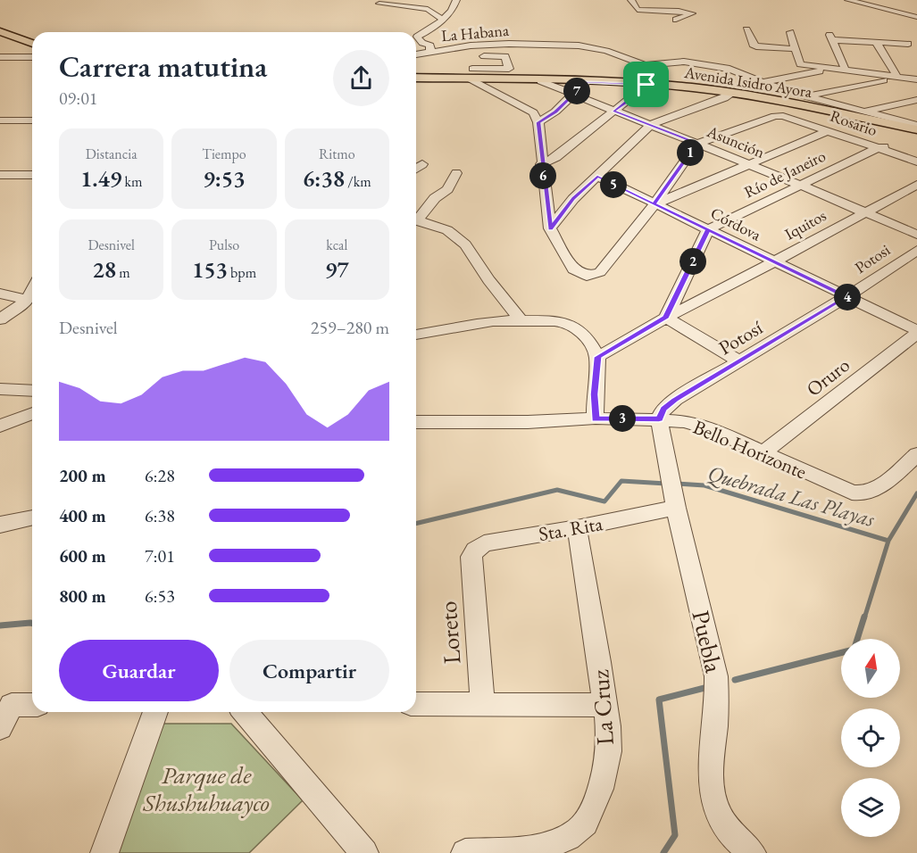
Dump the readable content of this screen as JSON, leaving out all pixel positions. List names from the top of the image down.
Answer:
{
  "streets": {
    "main road": ["Avenida Isidro Ayora"],
    "street": [
      "La Habana",
      "Rosario",
      "Asunción",
      "Río de Janeiro",
      "Córdova",
      "Iquitos",
      "Potosi",
      "Potosí",
      "Oruro",
      "Bello Horizonte",
      "Sta. Rita",
      "Loreto",
      "Puebla",
      "La Cruz"
    ]
  },
  "crossings": [
    ["Avenida Isidro Ayora", "Asunción"],
    ["Rosario", "Asunción"],
    ["Rosario", "Río de Janeiro"],
    ["Asunción", "Río de Janeiro"],
    ["Asunción", "Iquitos"],
    ["Río de Janeiro", "Córdova"],
    ["Córdova", "Iquitos"],
    ["Córdova", "Potosi"],
    ["Córdova", "Potosí"],
    ["Córdova", "Oruro"],
    ["Potosi", "Potosí"],
    ["Potosí", "Bello Horizonte"],
    ["Potosí", "Puebla"],
    ["Oruro", "Bello Horizonte"],
    ["Bello Horizonte", "Puebla"],
    ["Sta. Rita", "Loreto"],
    ["Sta. Rita", "Puebla"],
    ["Sta. Rita", "La Cruz"]
  ],
  "water": ["Quebrada Las Playas"],
  "parks": ["Parque de Shushuhuayco"],
  "north": "top",
  "page": {
    "heading": ["Carrera matutina", "09:01"],
    "pins": [
      "7",
      "1",
      "6",
      "5",
      "2",
      "4",
      "3"
    ],
    "stats": [
      ["Distancia", "1.49 km"],
      ["Tiempo", "9:53"],
      ["Ritmo", "6:38 /km"],
      ["Desnivel", "28 m"],
      ["Pulso", "153 bpm"],
      ["kcal", "97"]
    ],
    "chart": ["Desnivel", "259–280 m"],
    "list": [
      {
        "name": "200 m",
        "note": "6:28"
      },
      {
        "name": "400 m",
        "note": "6:38"
      },
      {
        "name": "600 m",
        "note": "7:01"
      },
      {
        "name": "800 m",
        "note": "6:53"
      }
    ],
    "buttons": ["Guardar", "Compartir"]
  }
}
